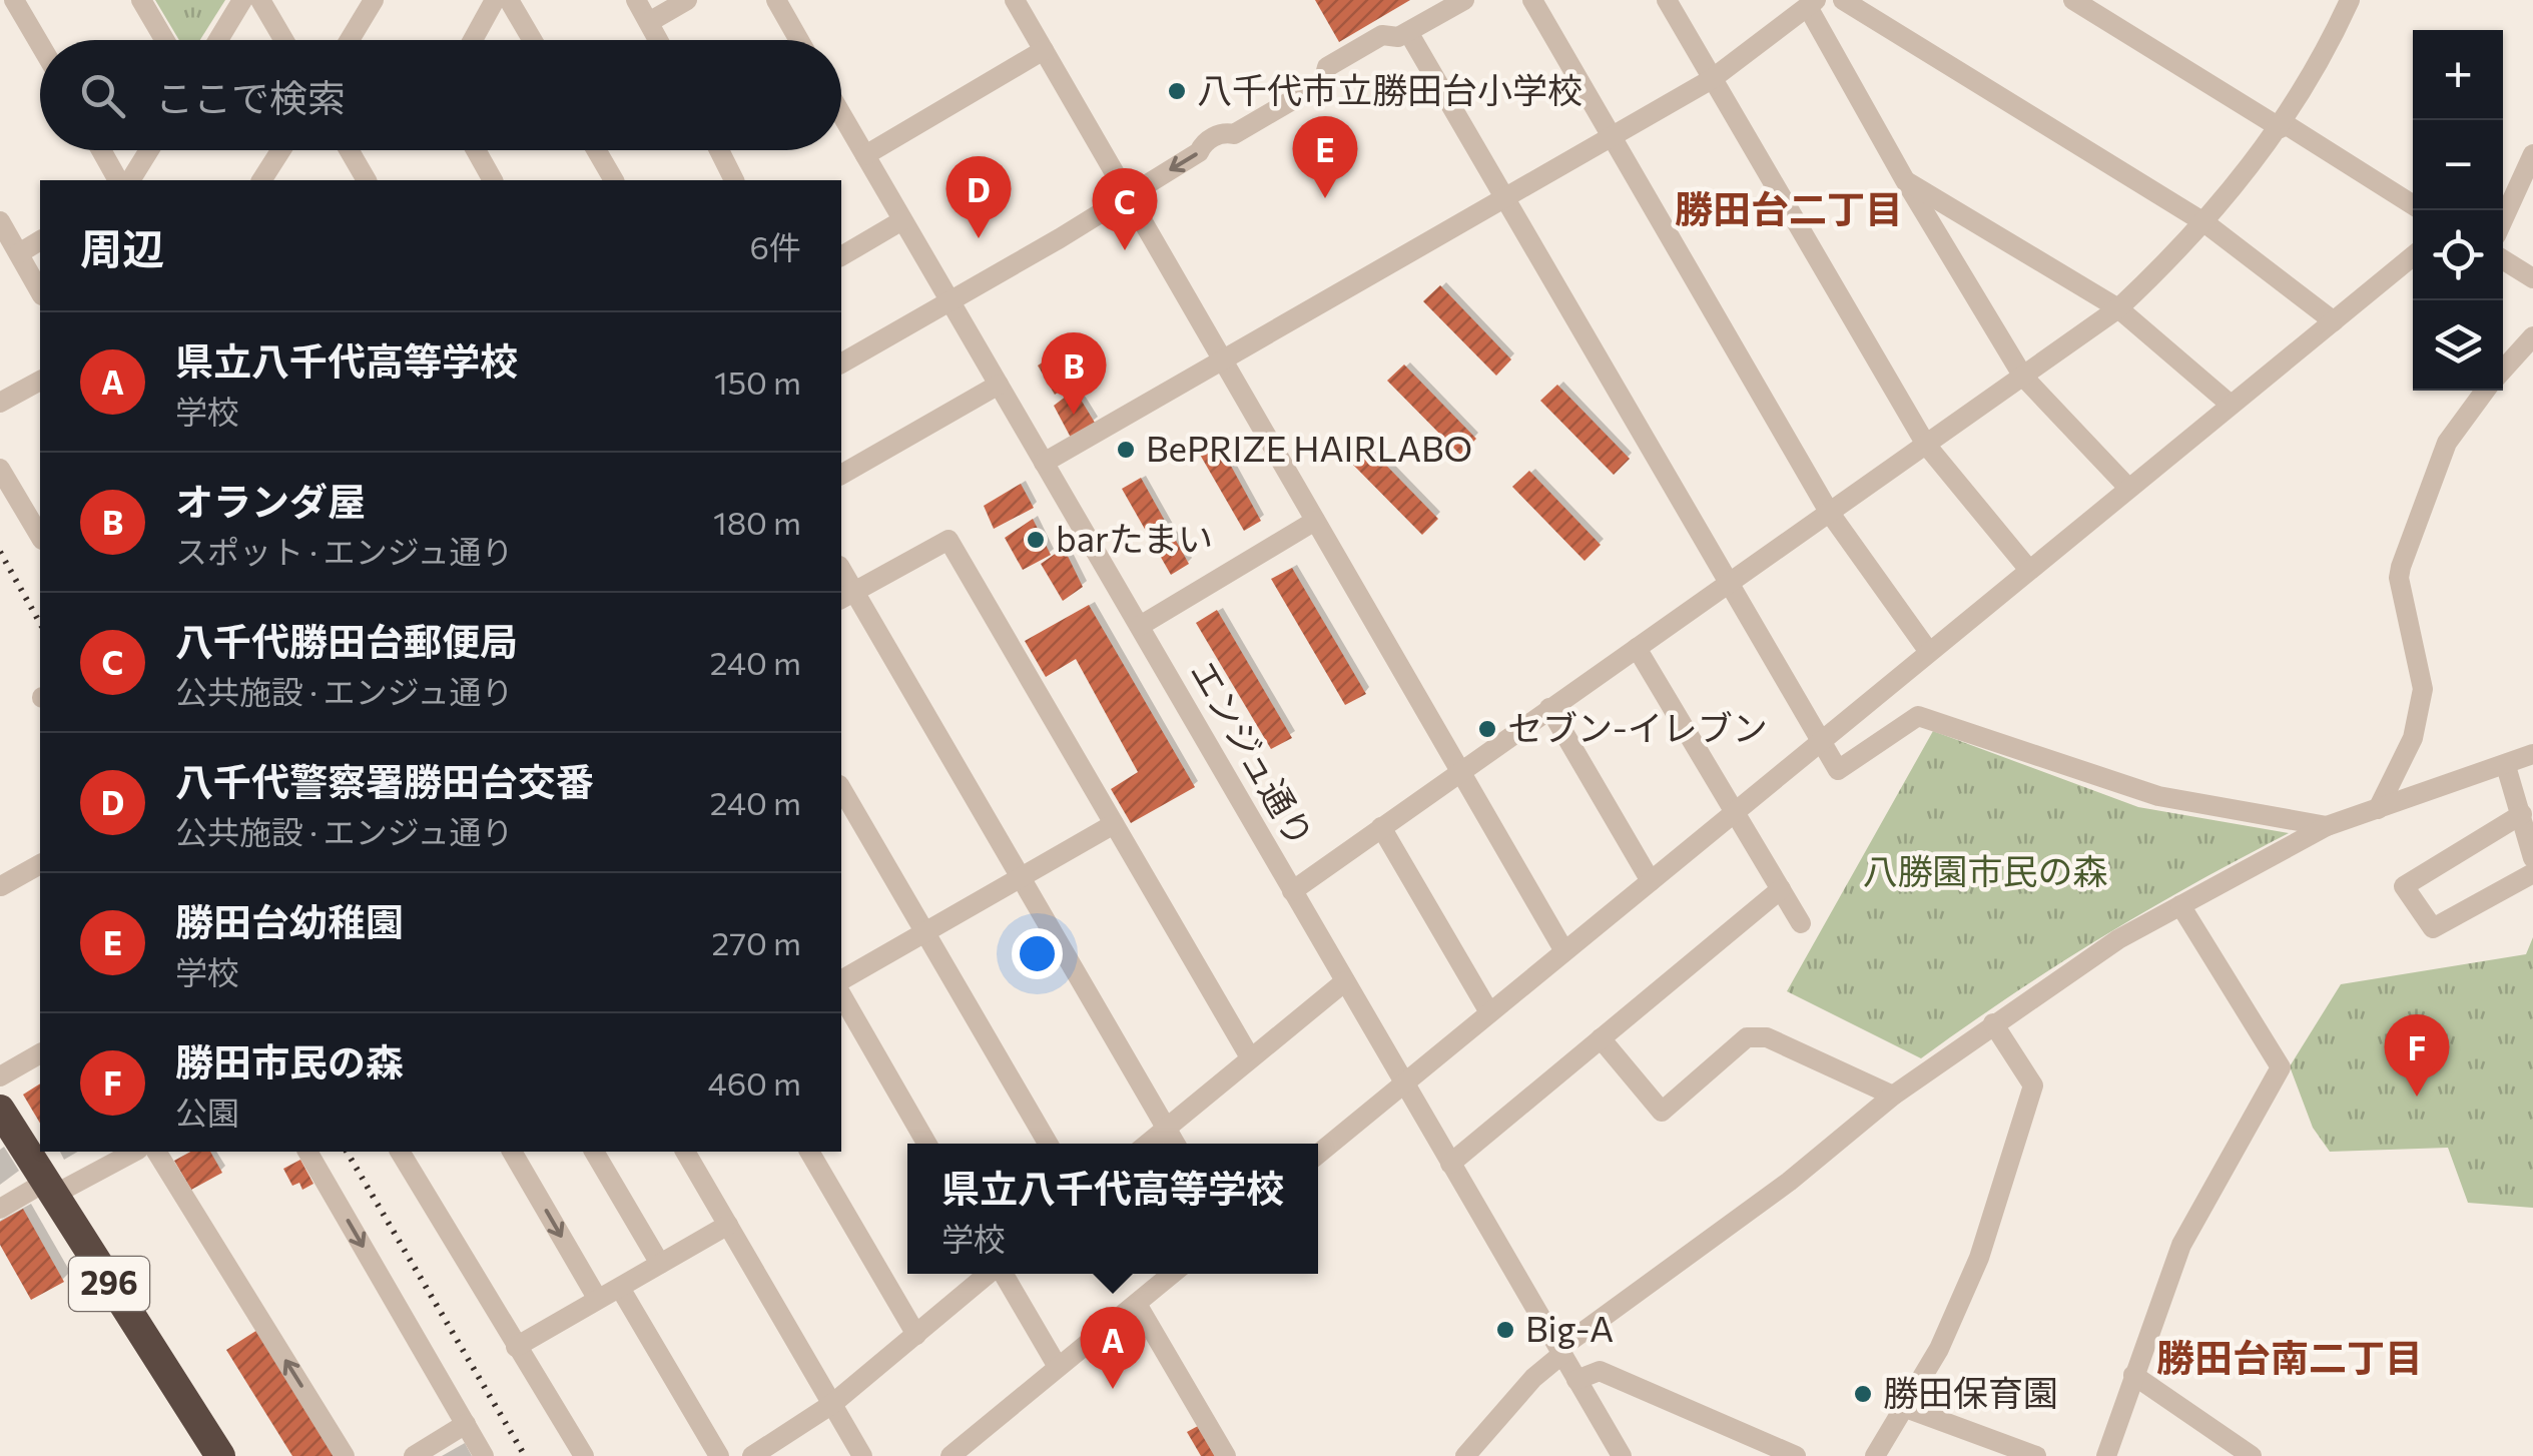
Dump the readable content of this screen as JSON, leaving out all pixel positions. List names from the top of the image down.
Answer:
{
  "streets": {
    "highway": ["296"],
    "street": ["エンジュ通り"]
  },
  "districts": ["勝田台二丁目", "勝田台南二丁目"],
  "parks": ["八勝園市民の森"],
  "places": [
    "八千代市立勝田台小学校",
    "BePRIZE HAIRLABO",
    "barたまい",
    "セブン-イレブン",
    "Big-A",
    "勝田保育園"
  ],
  "page": {
    "map_buttons": ["+", "−"],
    "search": "ここで検索",
    "pins": [
      "E",
      "D",
      "C",
      "B",
      "F",
      "A"
    ],
    "heading": ["周辺", "6件"],
    "list": [
      {
        "mark": "A",
        "name": "県立八千代高等学校",
        "note": "学校",
        "value": "150 m"
      },
      {
        "mark": "B",
        "name": "オランダ屋",
        "note": "スポット · エンジュ通り",
        "value": "180 m"
      },
      {
        "mark": "C",
        "name": "八千代勝田台郵便局",
        "note": "公共施設 · エンジュ通り",
        "value": "240 m"
      },
      {
        "mark": "D",
        "name": "八千代警察署勝田台交番",
        "note": "公共施設 · エンジュ通り",
        "value": "240 m"
      },
      {
        "mark": "E",
        "name": "勝田台幼稚園",
        "note": "学校",
        "value": "270 m"
      },
      {
        "mark": "F",
        "name": "勝田市民の森",
        "note": "公園",
        "value": "460 m"
      }
    ],
    "popup": ["県立八千代高等学校", "学校"]
  }
}
